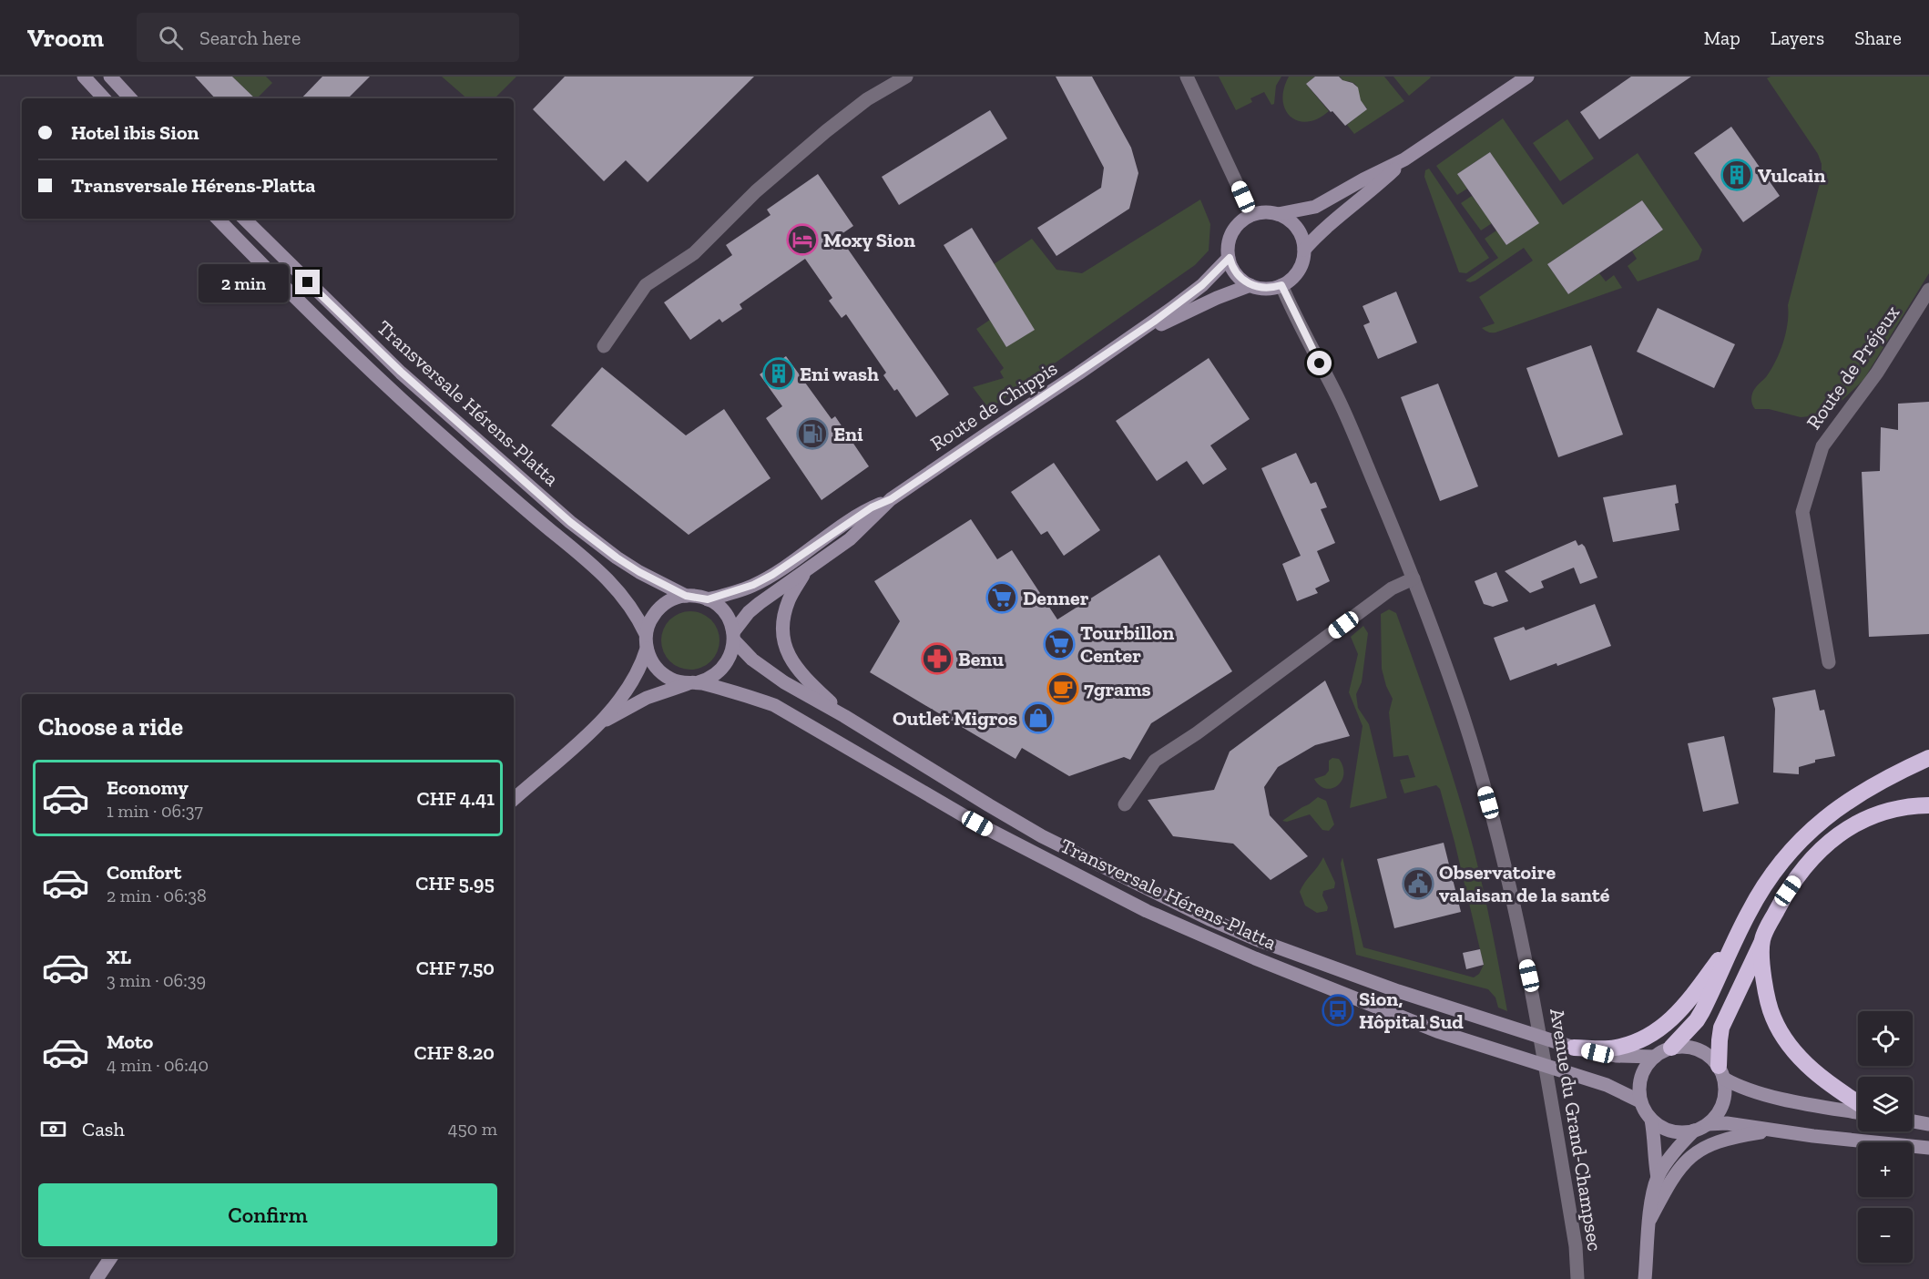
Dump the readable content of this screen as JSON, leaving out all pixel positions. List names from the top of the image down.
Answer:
{
  "streets": {
    "main road": ["Transversale Hérens-Platta", "Route de Chippis"],
    "street": ["Route de Préjeux", "Avenue du Grand-Champsec"]
  },
  "crossings": [
    ["Transversale Hérens-Platta", "Route de Chippis"],
    ["Route de Chippis", "Avenue du Grand-Champsec"]
  ],
  "places": {
    "building": ["Vulcain", "Eni wash"],
    "hotel": ["Moxy Sion"],
    "fuel station": ["Eni"],
    "supermarket": ["Denner", "Tourbillon Center"],
    "pharmacy": ["Benu"],
    "cafe": ["7grams"],
    "shop": ["Outlet Migros"],
    "public building": ["Observatoire valaisan de la santé"],
    "bus stop": ["Sion, Hôpital Sud"]
  },
  "page": {
    "header": "Vroom",
    "search": "Search here",
    "nav": ["Map", "Layers", "Share"],
    "banner": ["Hotel ibis Sion", "Transversale Hérens-Platta"],
    "bubble": "2 min",
    "heading": "Choose a ride",
    "list": [
      {
        "name": "Economy",
        "note": "1 min · 06:37",
        "value": "CHF 4.41"
      },
      {
        "name": "Comfort",
        "note": "2 min · 06:38",
        "value": "CHF 5.95"
      },
      {
        "name": "XL",
        "note": "3 min · 06:39",
        "value": "CHF 7.50"
      },
      {
        "name": "Moto",
        "note": "4 min · 06:40",
        "value": "CHF 8.20"
      }
    ],
    "map_buttons": ["+", "−"],
    "pay": ["Cash", "450 m"],
    "buttons": "Confirm"
  }
}
